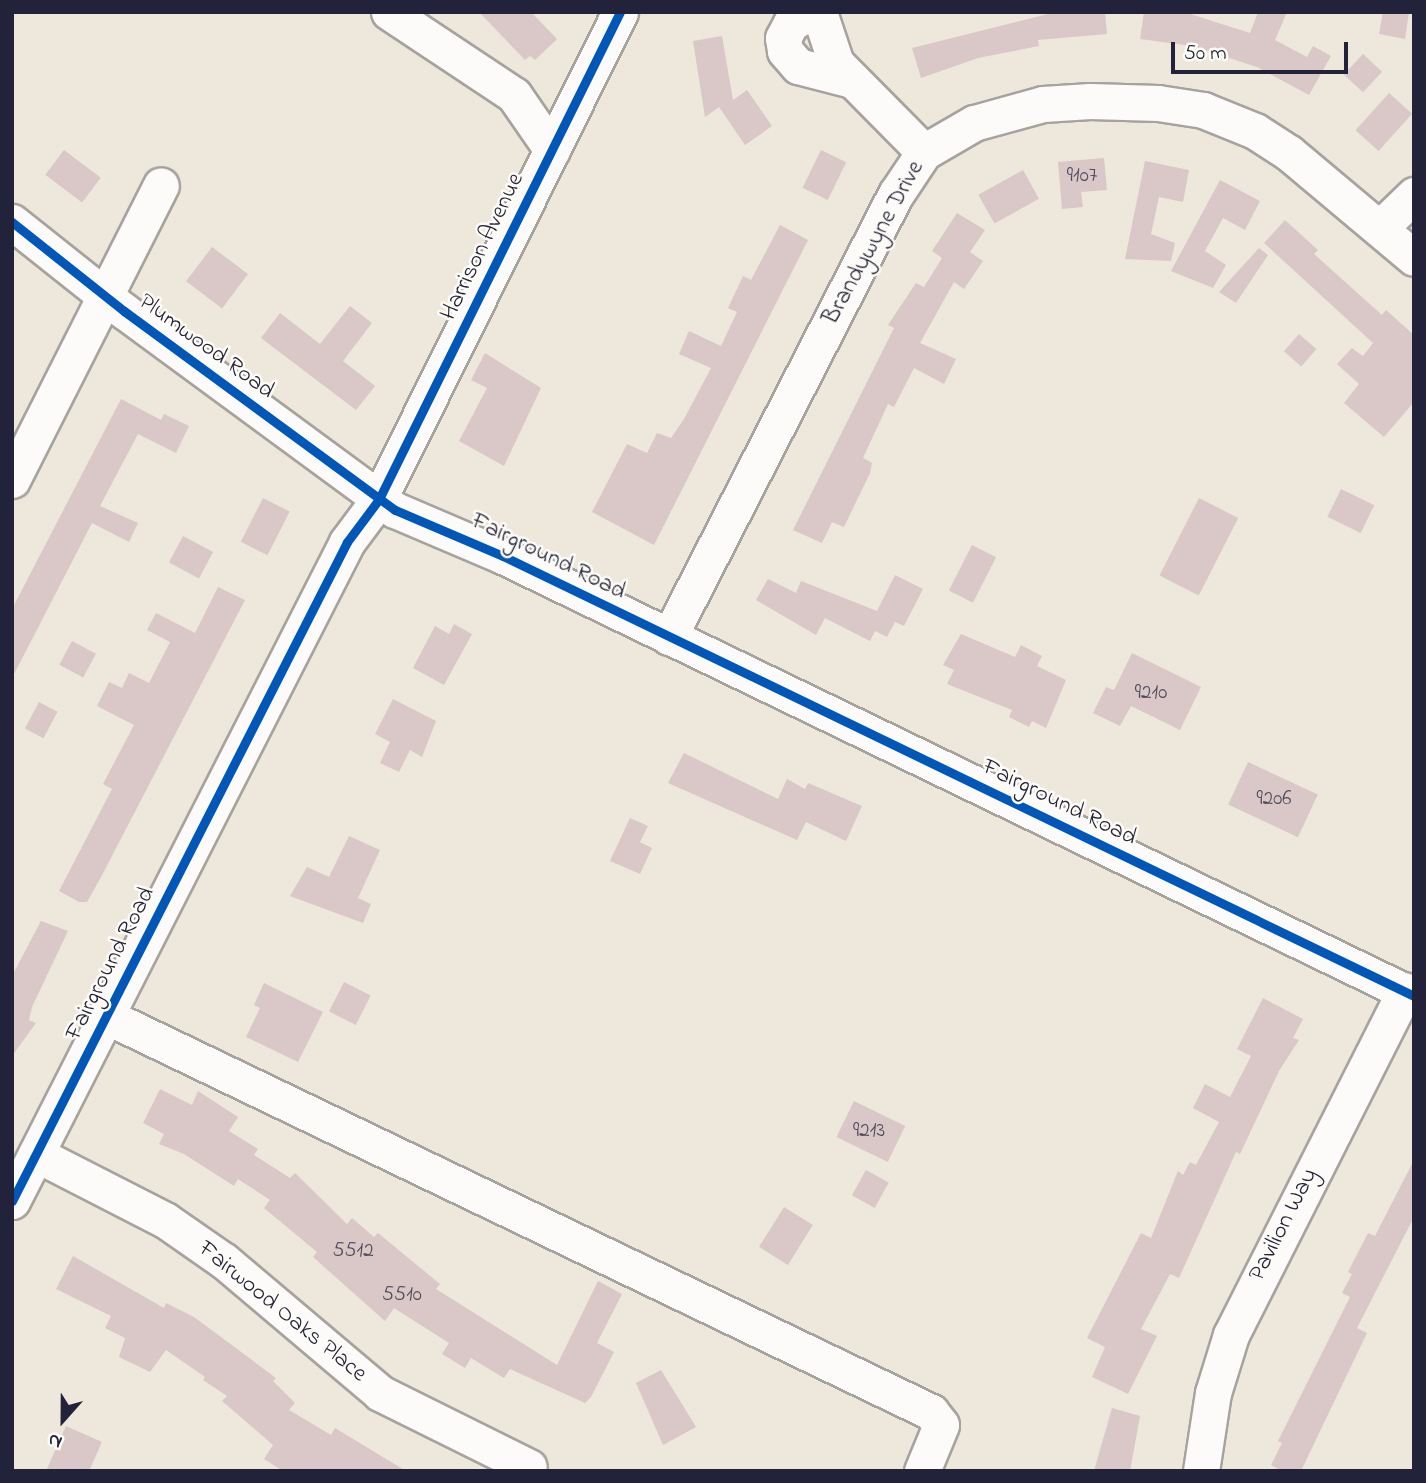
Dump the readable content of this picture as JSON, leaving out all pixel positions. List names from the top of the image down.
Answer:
{
  "streets": {
    "street": [
      "Brandywyne Drive",
      "Harrison Avenue",
      "Plumwood Road",
      "Fairground Road",
      "Pavilion Way",
      "Fairwood Oaks Place"
    ]
  },
  "crossings": [
    ["Brandywyne Drive", "Fairground Road"],
    ["Harrison Avenue", "Plumwood Road"],
    ["Harrison Avenue", "Fairground Road"],
    ["Plumwood Road", "Fairground Road"],
    ["Fairground Road", "Pavilion Way"],
    ["Fairground Road", "Fairwood Oaks Place"]
  ],
  "house_numbers": [
    "9107",
    "9210",
    "9206",
    "9213",
    "5512",
    "5510"
  ],
  "scale_bar": "50 m",
  "north": "bottom"
}
